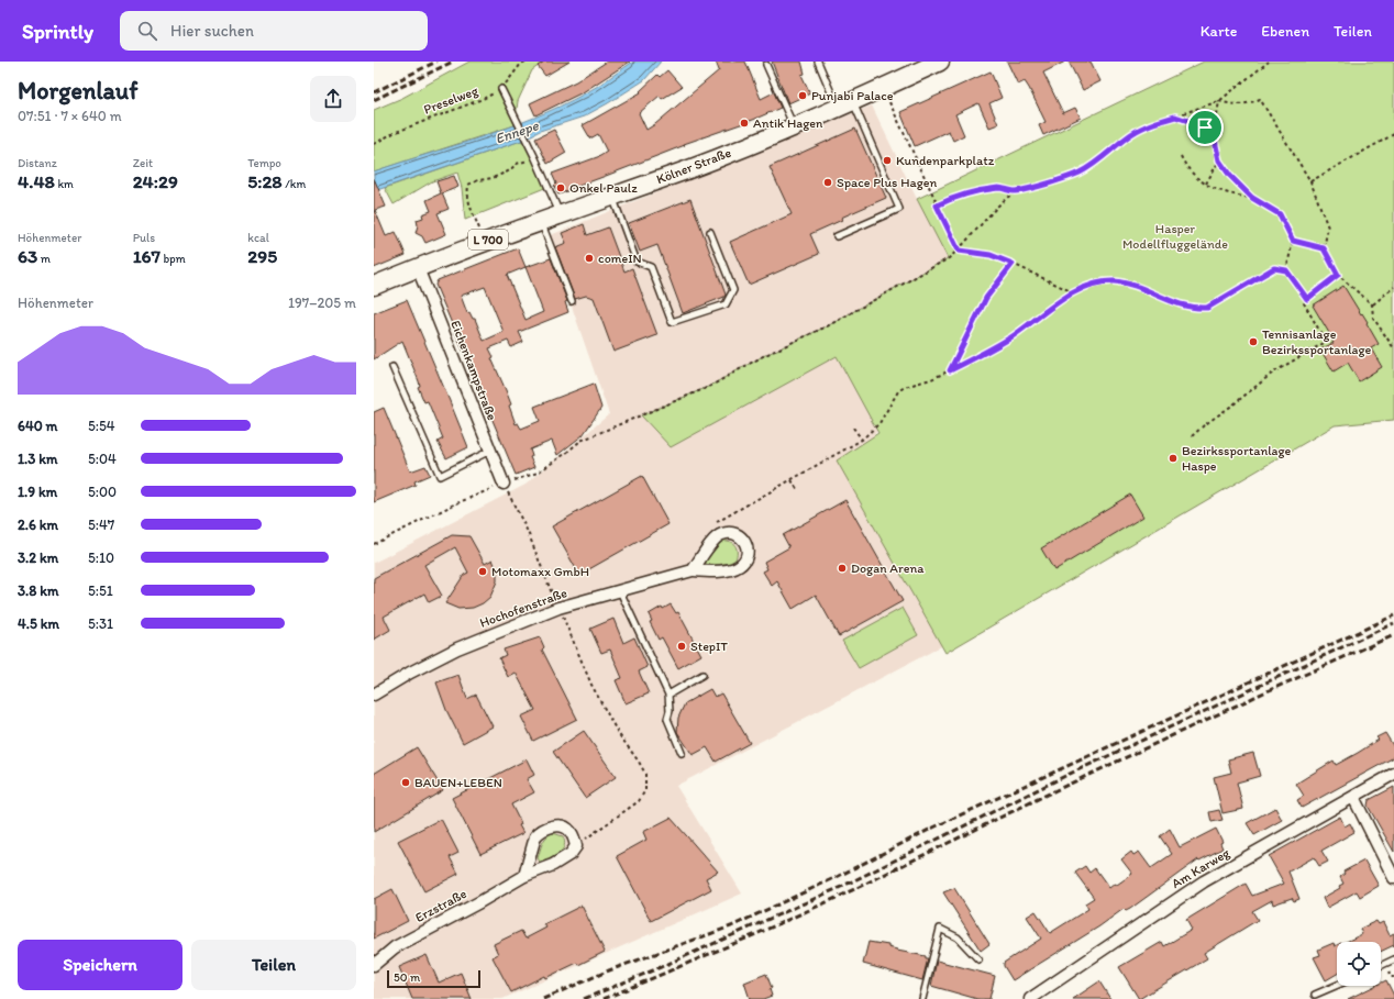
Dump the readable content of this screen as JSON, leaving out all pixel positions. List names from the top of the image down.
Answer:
{
  "streets": {
    "main road": ["Kölner Straße", "L 700"],
    "street": [
      "Eichenkampstraße",
      "Hochofenstraße",
      "Am Karweg",
      "Erzstraße"
    ],
    "path": ["Preselweg"]
  },
  "crossings": [
    ["Kölner Straße", "L 700"],
    ["Kölner Straße", "Eichenkampstraße"],
    ["L 700", "Eichenkampstraße"]
  ],
  "water": ["Ennepe"],
  "parks": ["Hasper Modellfluggelände"],
  "places": [
    "Punjabi Palace",
    "Antik Hagen",
    "Kundenparkplatz",
    "Space Plus Hagen",
    "Onkel Paulz",
    "comeIN",
    "Tennisanlage Bezirkssportanlage",
    "Bezirkssportanlage Haspe",
    "Dogan Arena",
    "Motomaxx GmbH",
    "StepIT",
    "BAUEN+LEBEN"
  ],
  "scale_bar": "50 m",
  "page": {
    "header": "Sprintly",
    "search": "Hier suchen",
    "nav": ["Karte", "Ebenen", "Teilen"],
    "heading": ["Morgenlauf", "07:51 · 7 × 640 m"],
    "stats": [
      ["Distanz", "4.48 km"],
      ["Zeit", "24:29"],
      ["Tempo", "5:28 /km"],
      ["Höhenmeter", "63 m"],
      ["Puls", "167 bpm"],
      ["kcal", "295"]
    ],
    "chart": ["Höhenmeter", "197–205 m"],
    "list": [
      {
        "name": "640 m",
        "note": "5:54"
      },
      {
        "name": "1.3 km",
        "note": "5:04"
      },
      {
        "name": "1.9 km",
        "note": "5:00"
      },
      {
        "name": "2.6 km",
        "note": "5:47"
      },
      {
        "name": "3.2 km",
        "note": "5:10"
      },
      {
        "name": "3.8 km",
        "note": "5:51"
      },
      {
        "name": "4.5 km",
        "note": "5:31"
      }
    ],
    "buttons": ["Speichern", "Teilen"],
    "scale": "50 m"
  }
}
